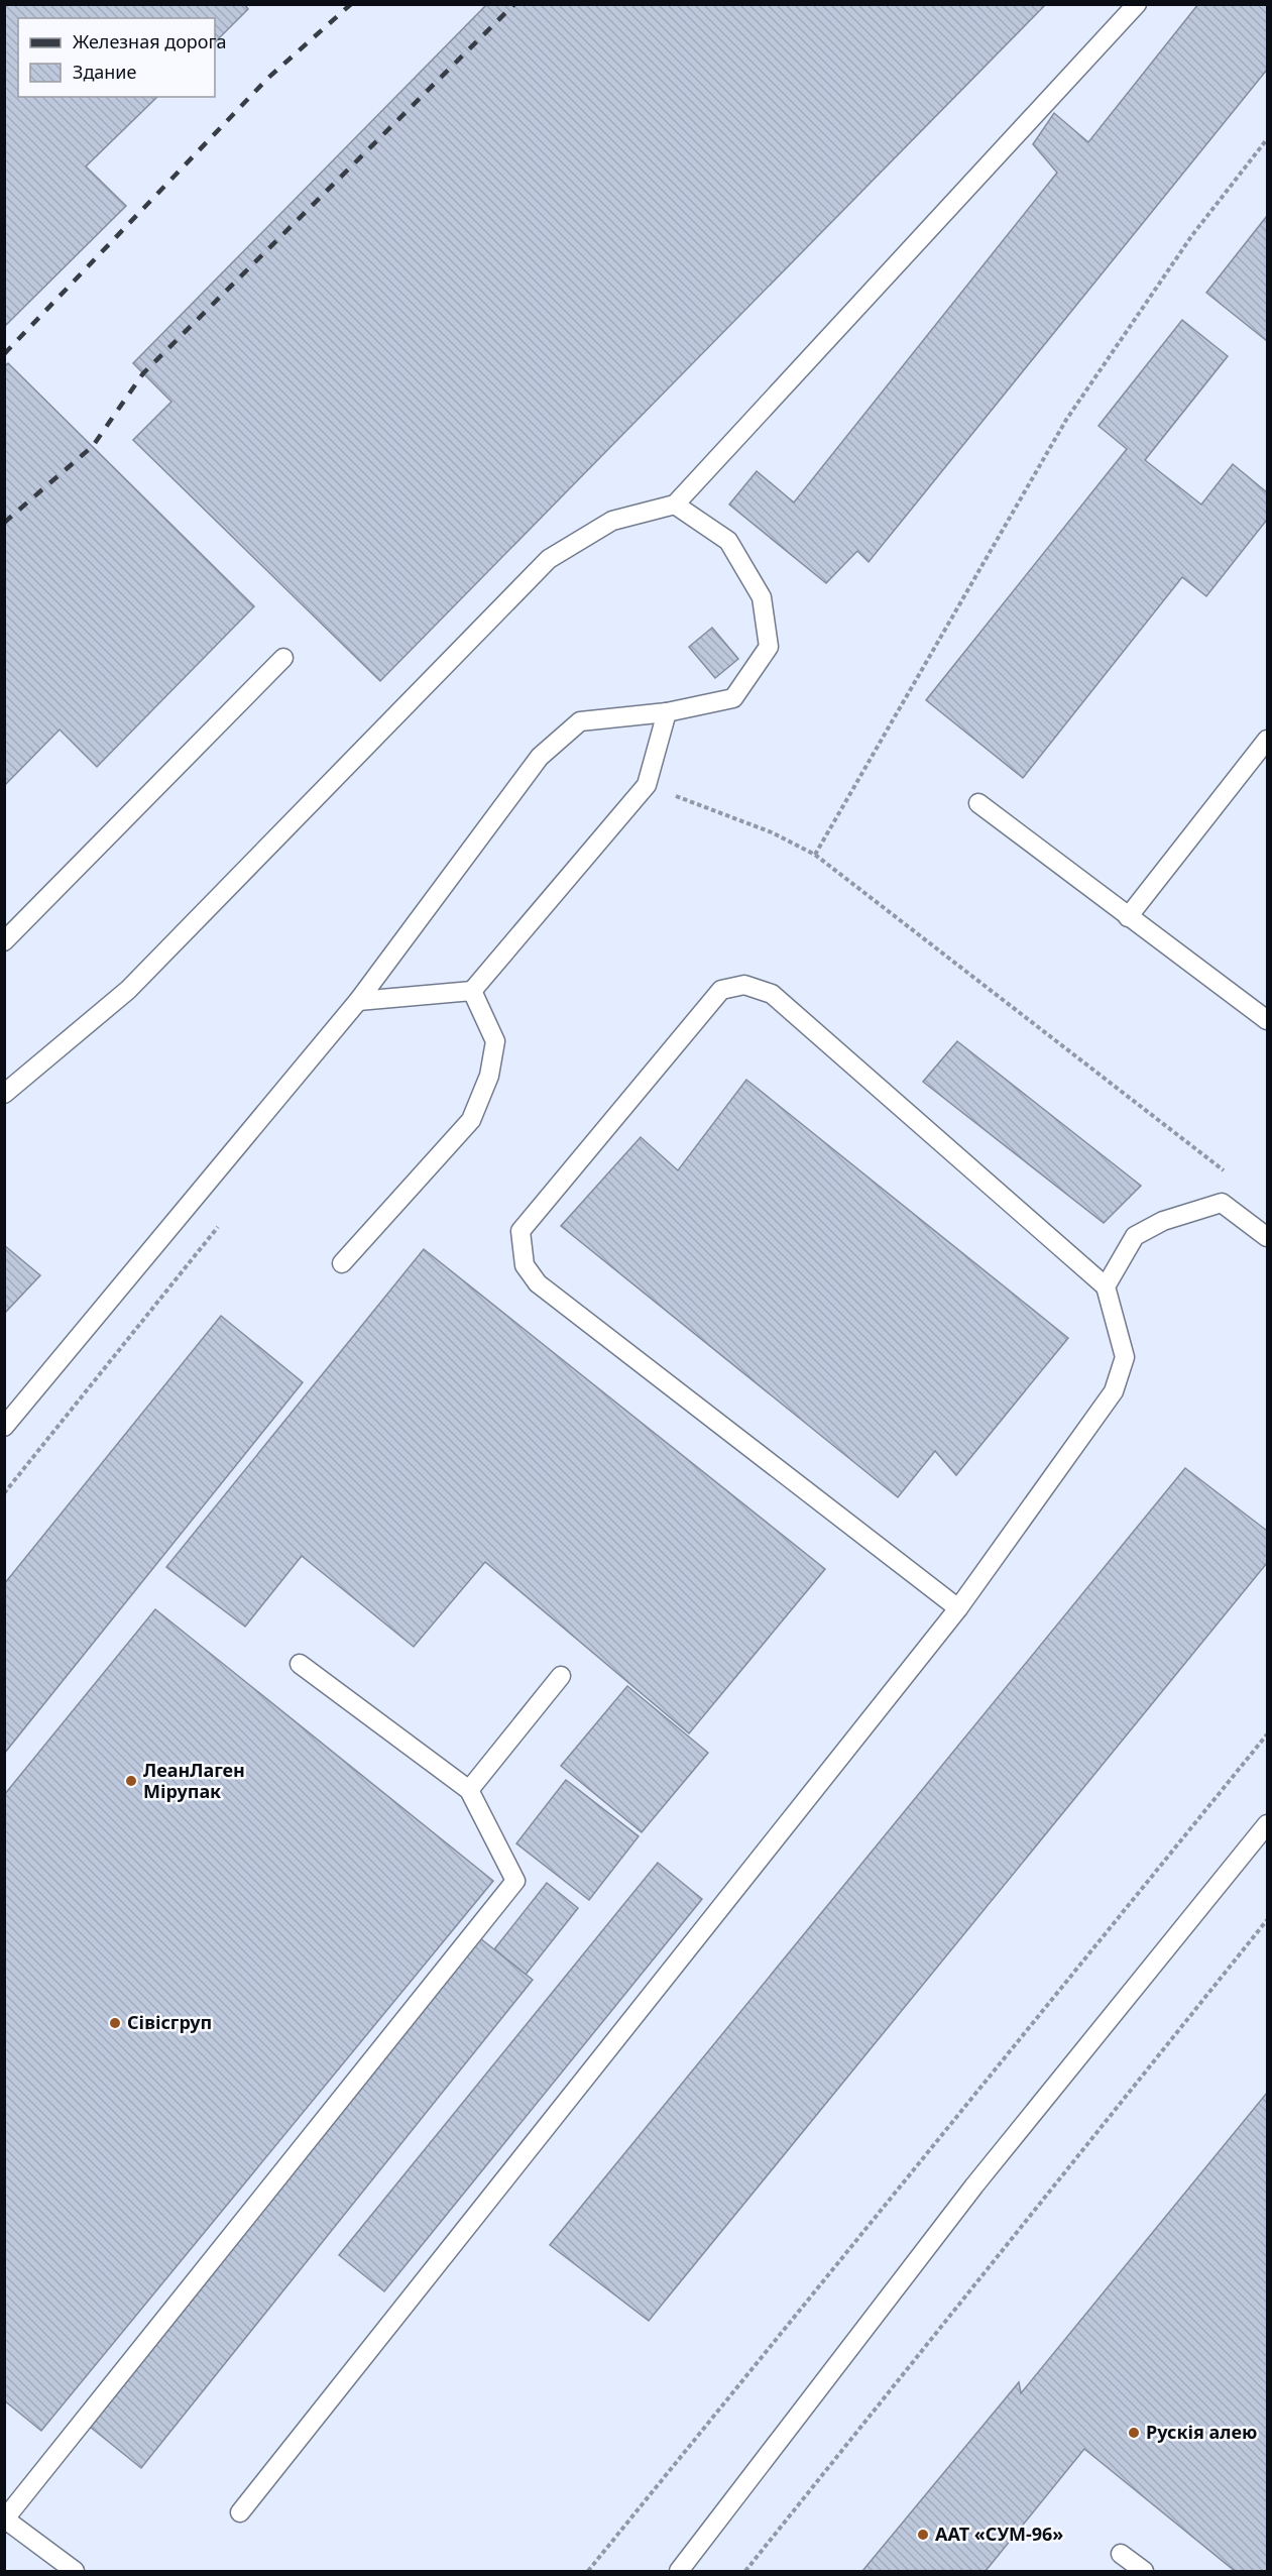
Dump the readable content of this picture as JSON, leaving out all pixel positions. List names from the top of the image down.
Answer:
{
  "places": [
    "ЛеанЛаген Мірупак",
    "Сівісгруп",
    "Рускія алею",
    "ААТ «СУМ-96»"
  ],
  "legend": ["Железная дорога", "Здание"]
}
